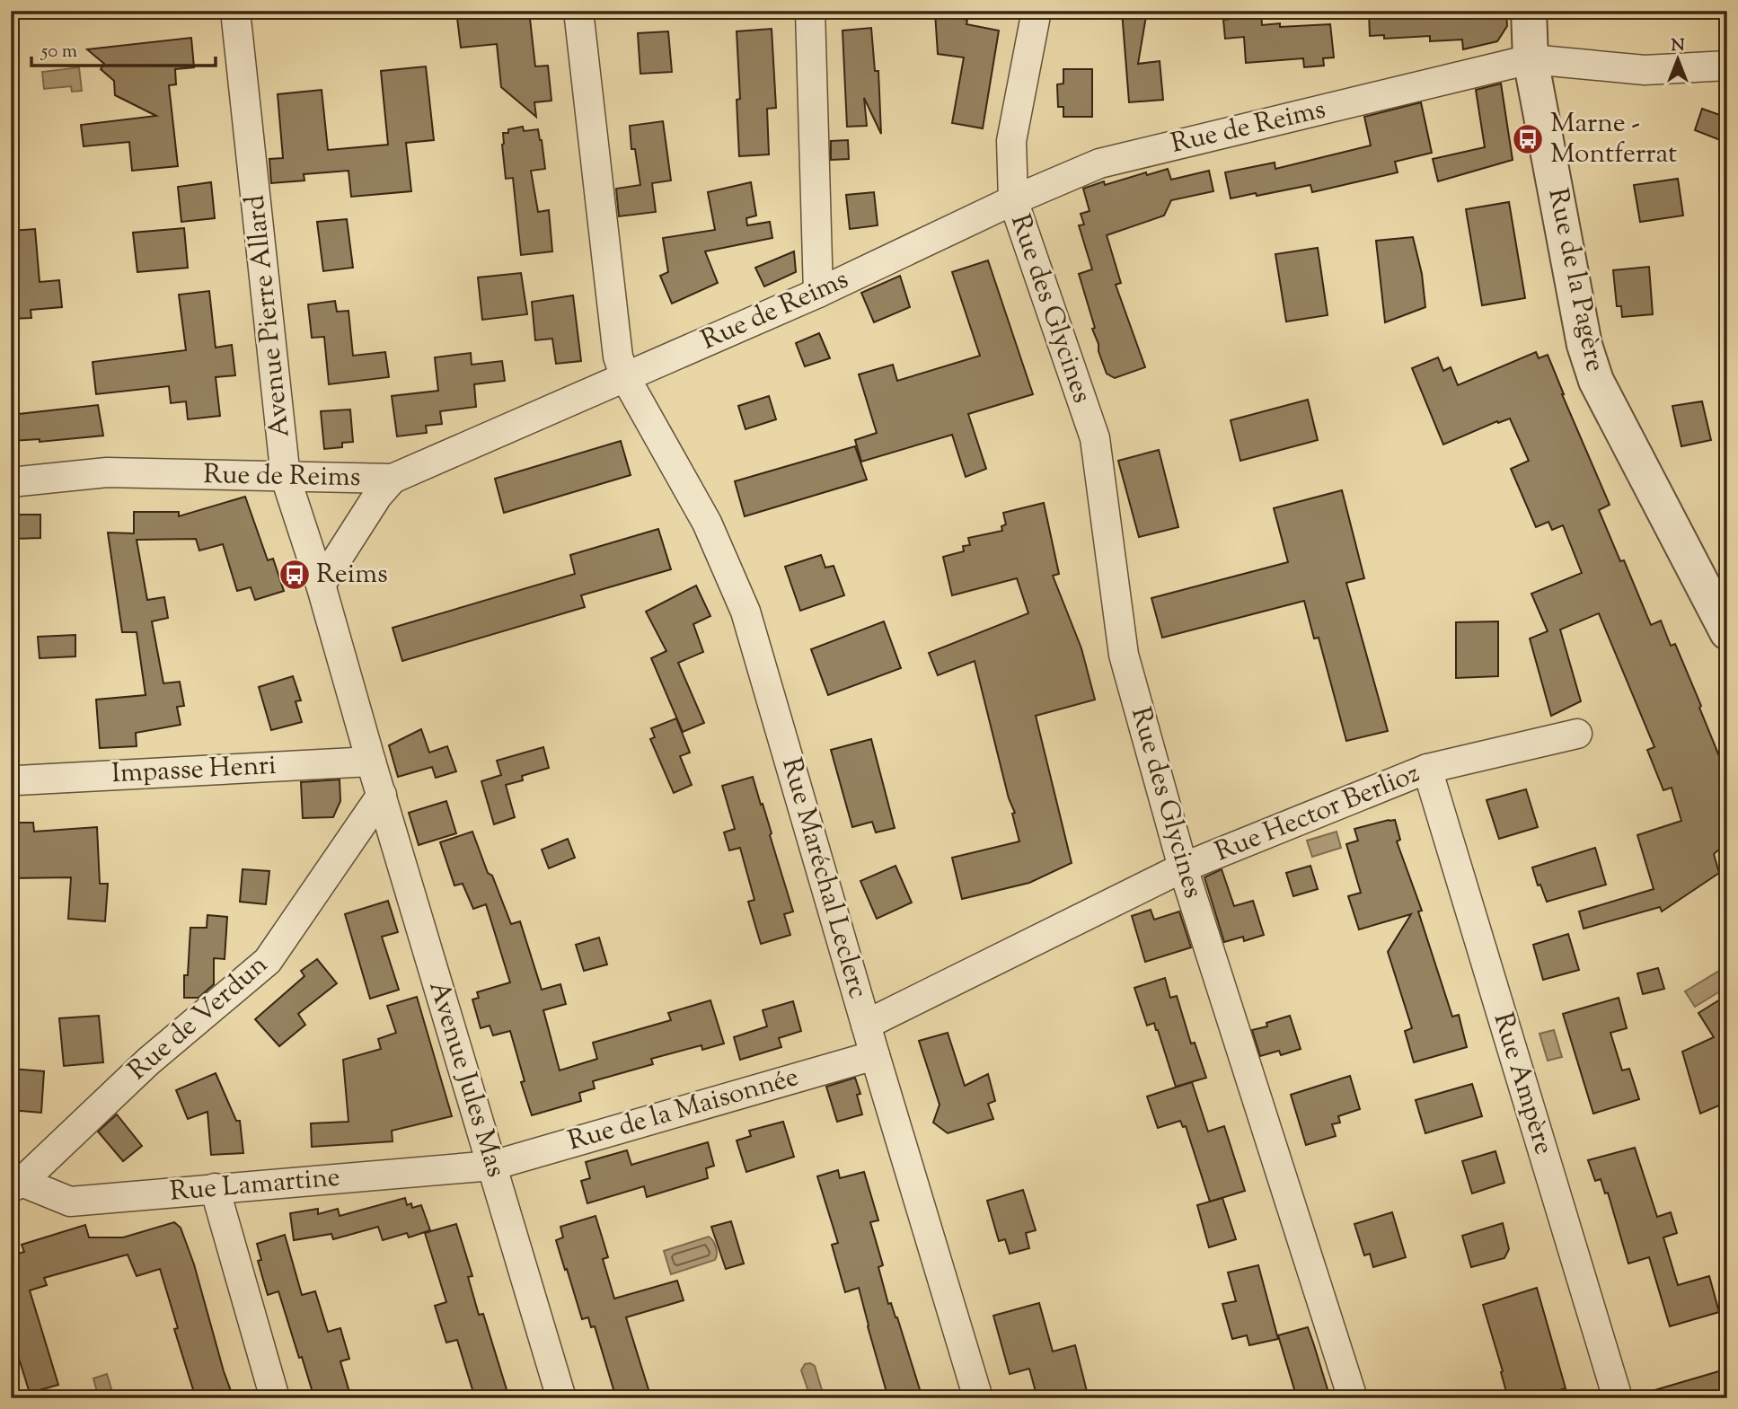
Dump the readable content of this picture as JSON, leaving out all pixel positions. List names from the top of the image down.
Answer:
{
  "streets": {
    "street": [
      "Rue de Reims",
      "Rue de la Pagère",
      "Rue des Glycines",
      "Avenue Pierre Allard",
      "Impasse Henri",
      "Rue Hector Berlioz",
      "Rue Maréchal Leclerc",
      "Rue de Verdun",
      "Avenue Jules Mas",
      "Rue Ampère",
      "Rue de la Maisonnée",
      "Rue Lamartine"
    ]
  },
  "crossings": [
    ["Rue de Reims", "Rue de la Pagère"],
    ["Rue de Reims", "Rue des Glycines"],
    ["Rue de Reims", "Avenue Pierre Allard"],
    ["Rue de Reims", "Rue Maréchal Leclerc"],
    ["Rue des Glycines", "Rue Hector Berlioz"],
    ["Avenue Pierre Allard", "Impasse Henri"],
    ["Avenue Pierre Allard", "Avenue Jules Mas"],
    ["Impasse Henri", "Avenue Jules Mas"],
    ["Rue Hector Berlioz", "Rue Maréchal Leclerc"],
    ["Rue Hector Berlioz", "Rue Ampère"],
    ["Rue Maréchal Leclerc", "Rue de la Maisonnée"],
    ["Rue de Verdun", "Avenue Jules Mas"],
    ["Rue de Verdun", "Rue Lamartine"],
    ["Avenue Jules Mas", "Rue de la Maisonnée"],
    ["Avenue Jules Mas", "Rue Lamartine"],
    ["Rue de la Maisonnée", "Rue Lamartine"]
  ],
  "places": {
    "bus stop": ["Marne - Montferrat", "Reims"]
  },
  "scale_bar": "50 m",
  "north": "top"
}
